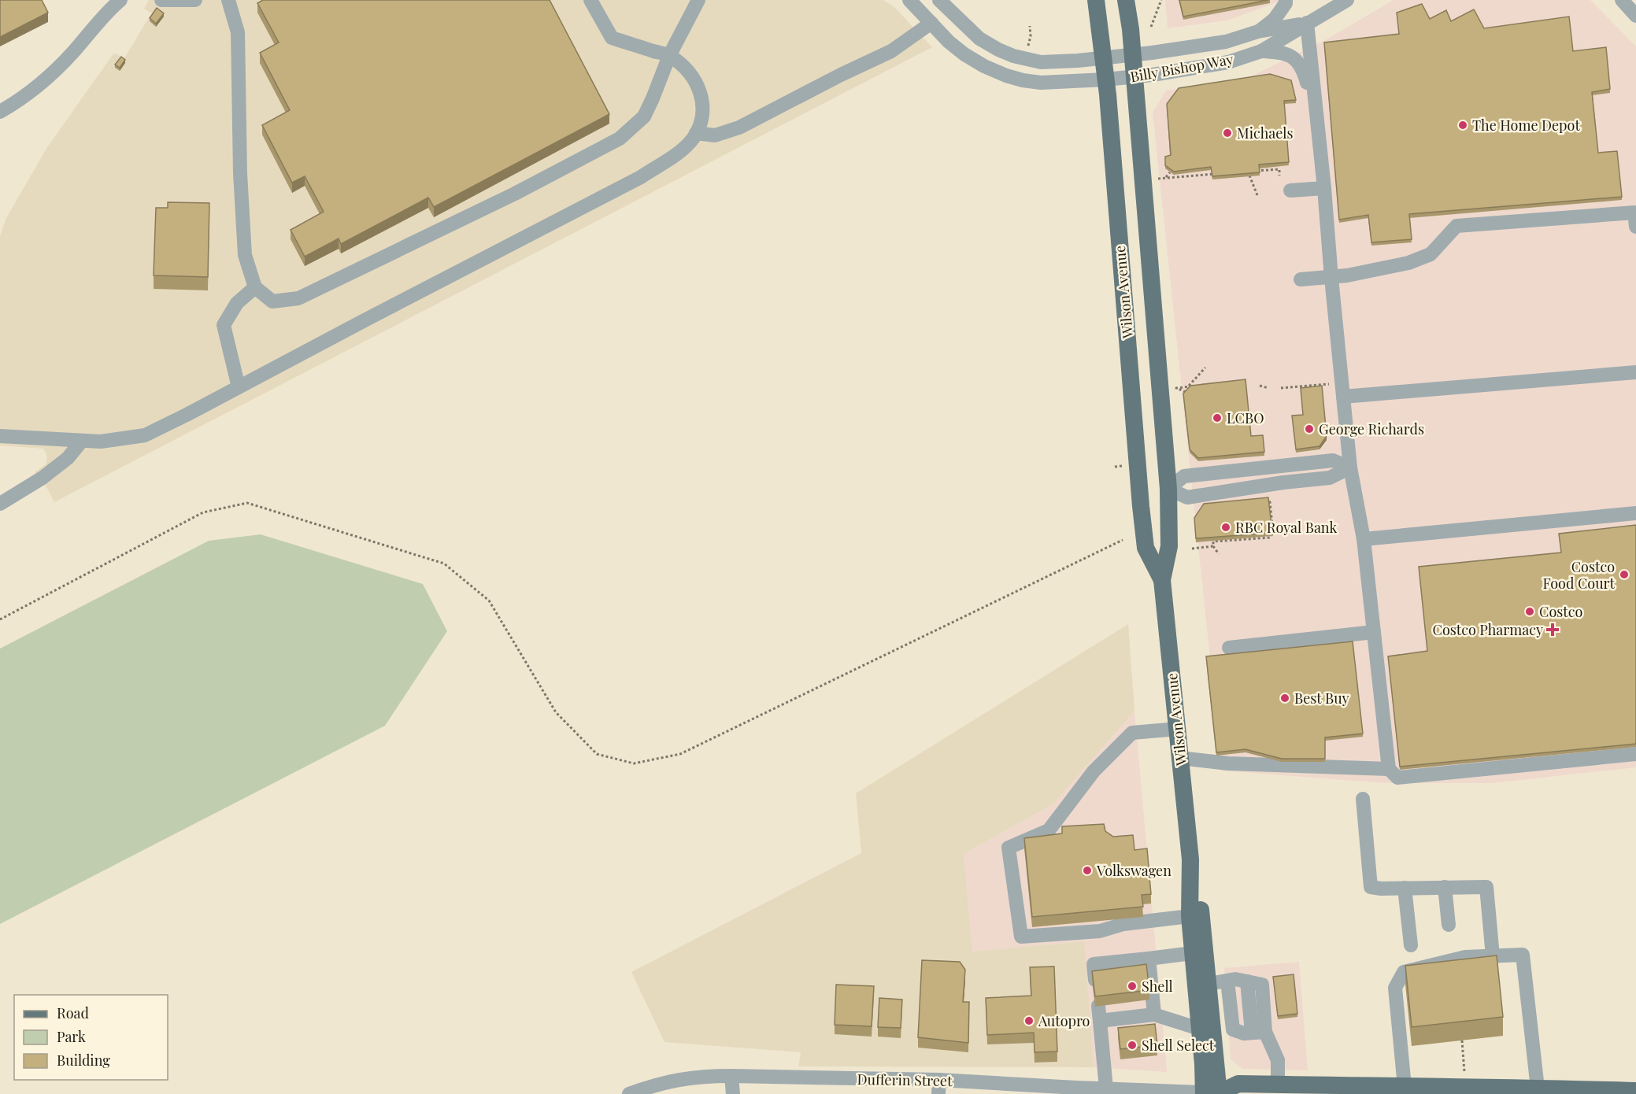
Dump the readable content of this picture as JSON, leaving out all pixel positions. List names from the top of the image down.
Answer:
{
  "streets": {
    "main road": ["Wilson Avenue", "Dufferin Street"],
    "street": ["Billy Bishop Way"]
  },
  "crossings": [
    ["Billy Bishop Way", "Wilson Avenue"],
    ["Wilson Avenue", "Dufferin Street"]
  ],
  "places": {
    "other": [
      "The Home Depot",
      "Michaels",
      "LCBO",
      "George Richards",
      "RBC Royal Bank",
      "Costco Food Court",
      "Costco",
      "Best Buy",
      "Volkswagen",
      "Shell",
      "Autopro",
      "Shell Select"
    ],
    "health": ["Costco Pharmacy"]
  },
  "legend": ["Road", "Park", "Building"]
}
